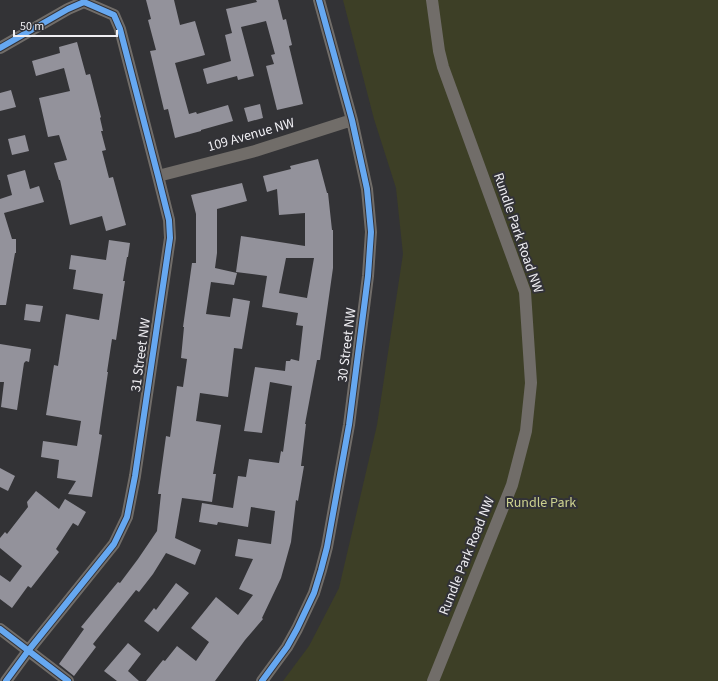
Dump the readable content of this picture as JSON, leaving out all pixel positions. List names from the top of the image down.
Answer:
{
  "streets": {
    "street": [
      "109 Avenue NW",
      "Rundle Park Road NW",
      "30 Street NW",
      "31 Street NW"
    ]
  },
  "crossings": [
    ["109 Avenue NW", "30 Street NW"],
    ["109 Avenue NW", "31 Street NW"]
  ],
  "parks": ["Rundle Park"],
  "scale_bar": "50 m"
}
